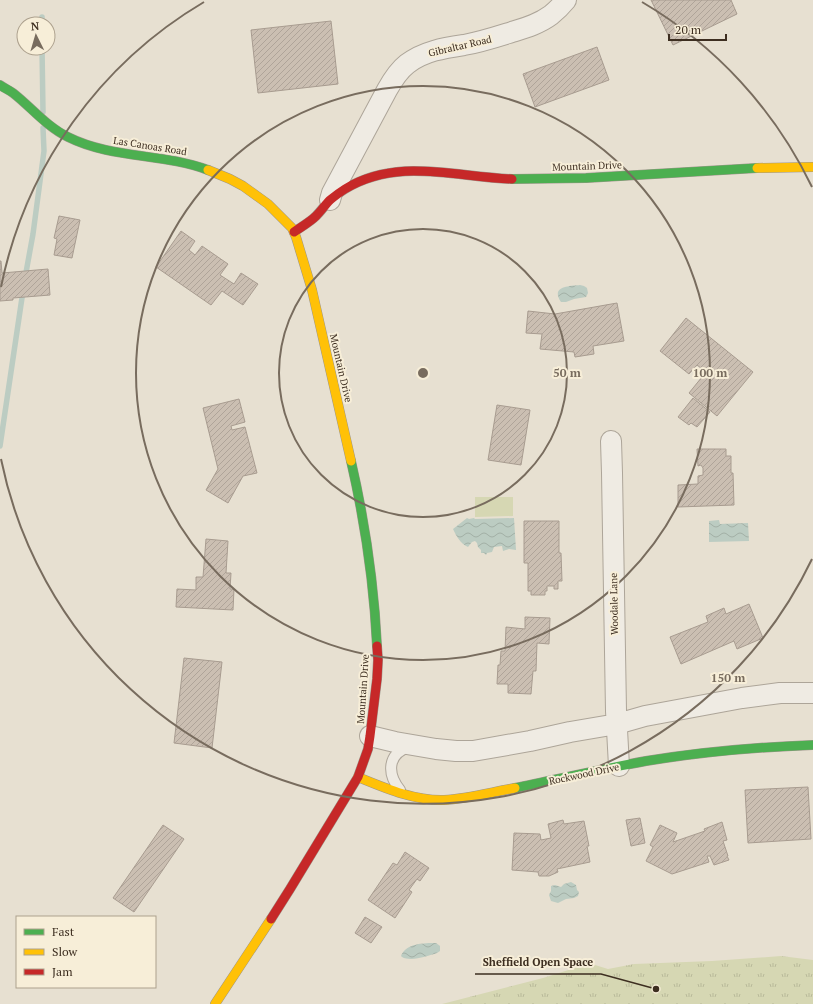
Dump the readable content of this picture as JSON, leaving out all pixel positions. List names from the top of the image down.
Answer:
{
  "streets": {
    "street": [
      "Gibraltar Road",
      "Las Canoas Road",
      "Mountain Drive",
      "Woodale Lane",
      "Rockwood Drive"
    ]
  },
  "crossings": [
    ["Gibraltar Road", "Mountain Drive"],
    ["Las Canoas Road", "Mountain Drive"],
    ["Mountain Drive", "Rockwood Drive"],
    ["Woodale Lane", "Rockwood Drive"]
  ],
  "places": ["Sheffield Open Space"],
  "legend": ["Fast", "Slow", "Jam"],
  "scale_bar": "20 m",
  "north": "top",
  "rings": ["50 m", "100 m", "150 m"]
}
